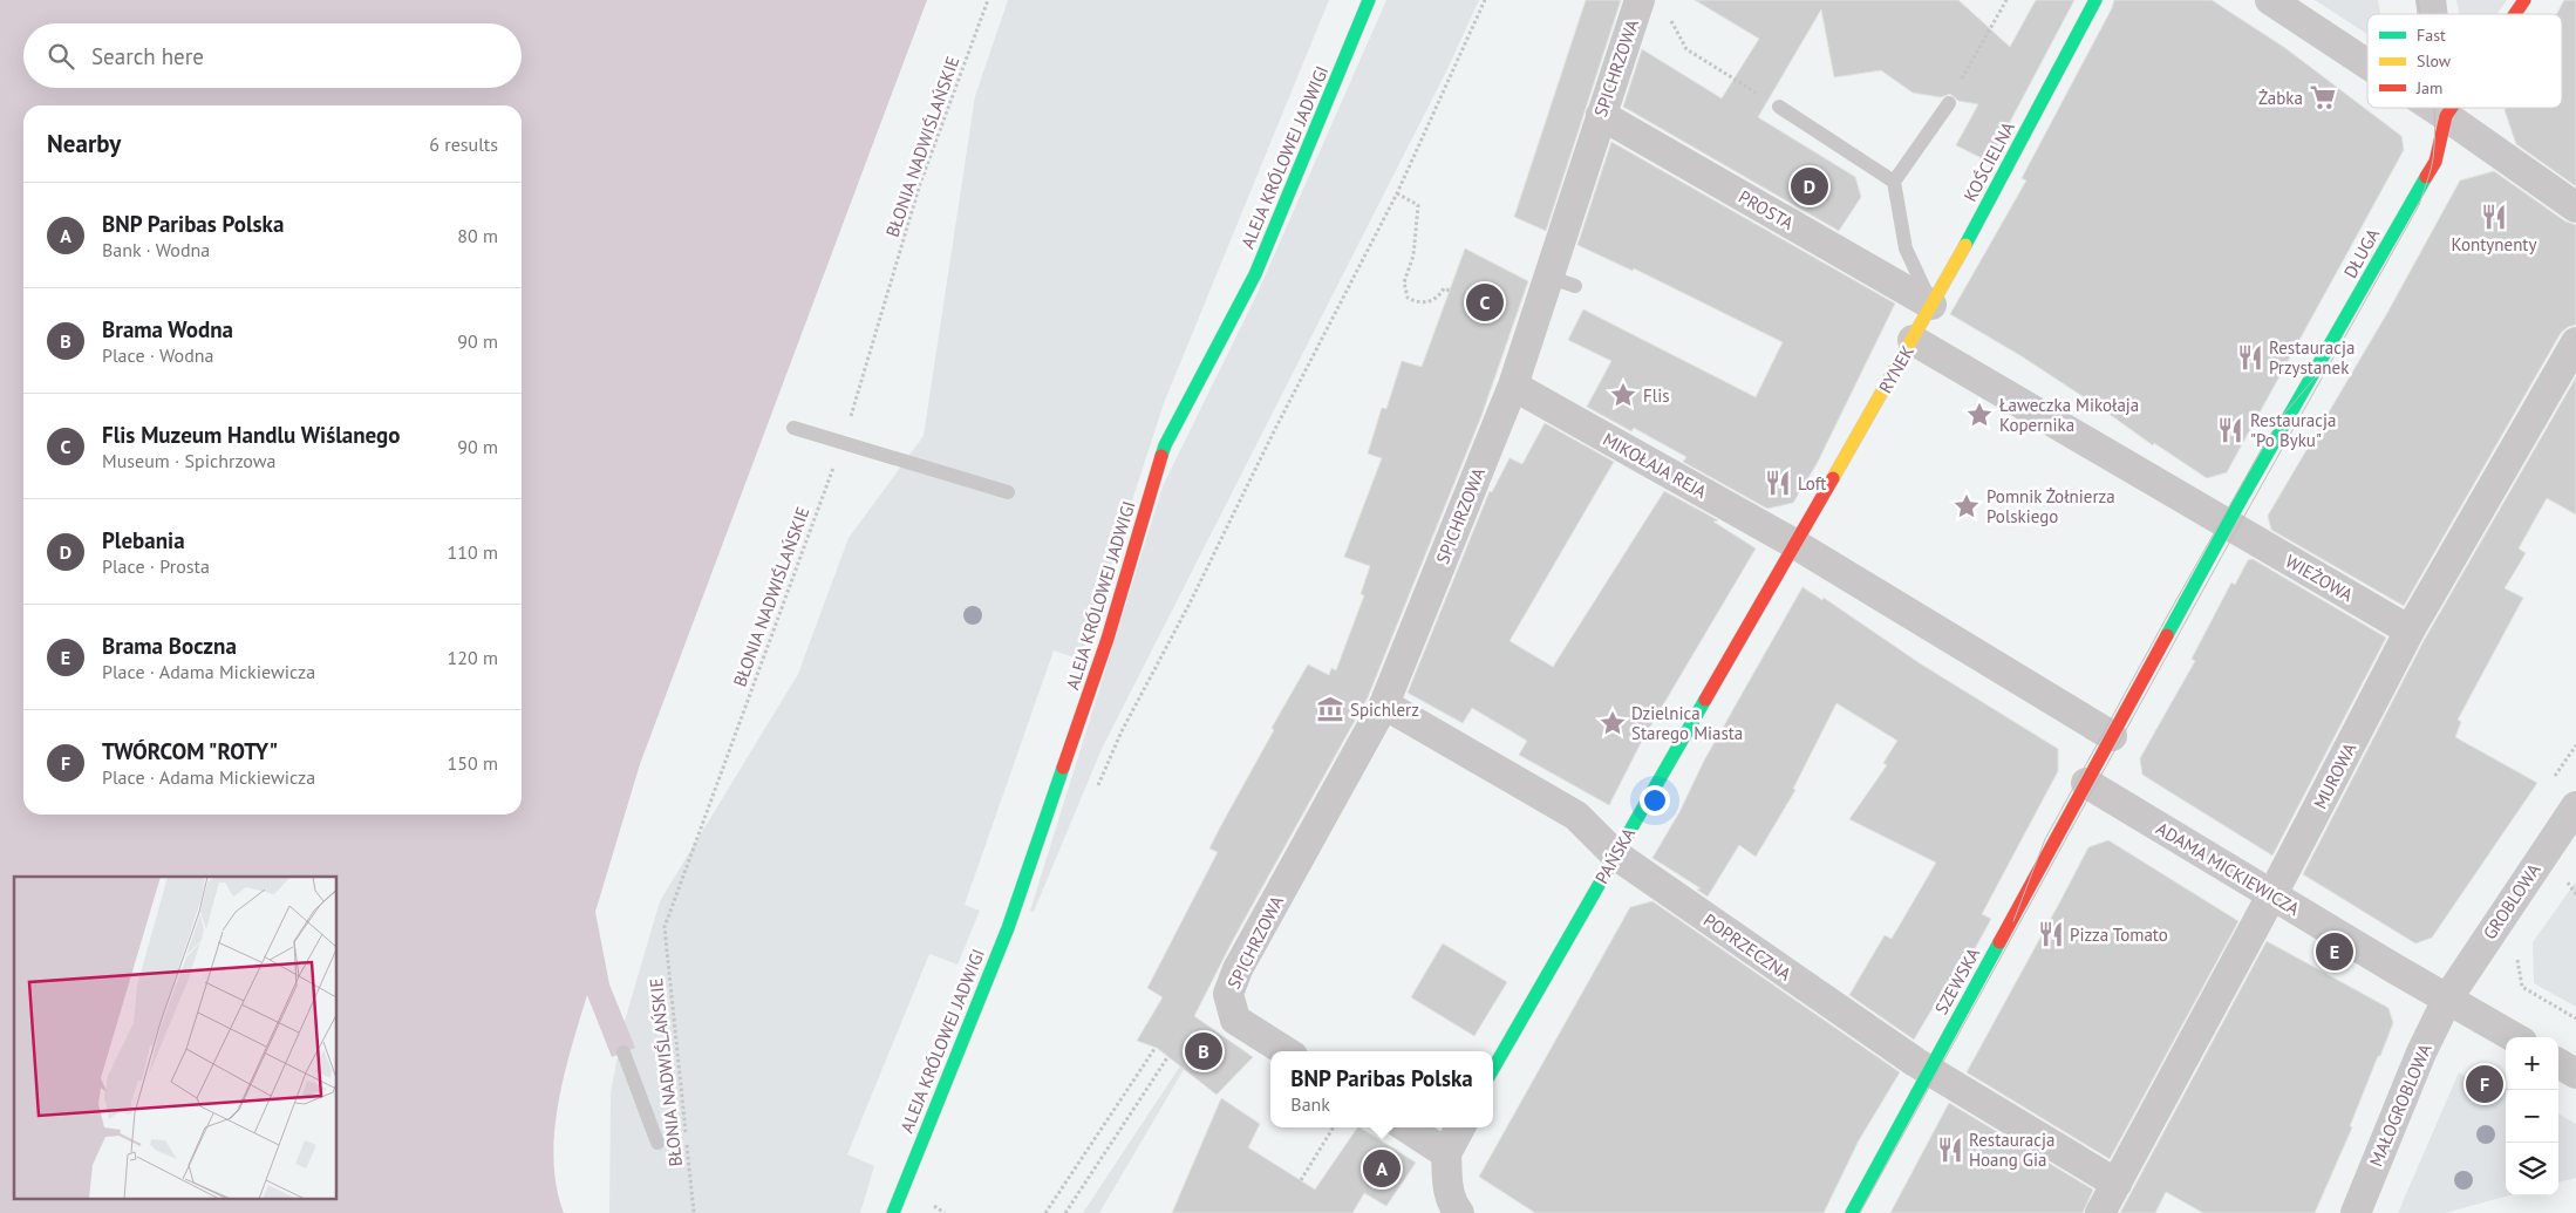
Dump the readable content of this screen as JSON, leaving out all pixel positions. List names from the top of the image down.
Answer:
{
  "streets": {
    "street": [
      "SPICHRZOWA",
      "ALEJA KRÓLOWEJ JADWIGI",
      "KOŚCIELNA",
      "PROSTA",
      "DŁUGA",
      "RYNEK",
      "MIKOŁAJA REJA",
      "WIEŻOWA",
      "MUROWA",
      "PAŃSKA",
      "ADAMA MICKIEWICZA",
      "GROBLOWA",
      "POPRZECZNA",
      "SZEWSKA",
      "MAŁOGROBLOWA"
    ],
    "path": ["BŁONIA NADWIŚLAŃSKIE"]
  },
  "crossings": [
    ["SPICHRZOWA", "PROSTA"],
    ["SPICHRZOWA", "MIKOŁAJA REJA"],
    ["SPICHRZOWA", "POPRZECZNA"],
    ["KOŚCIELNA", "PROSTA"],
    ["KOŚCIELNA", "RYNEK"],
    ["DŁUGA", "RYNEK"],
    ["DŁUGA", "WIEŻOWA"],
    ["RYNEK", "MIKOŁAJA REJA"],
    ["RYNEK", "WIEŻOWA"],
    ["RYNEK", "PAŃSKA"],
    ["MIKOŁAJA REJA", "PAŃSKA"],
    ["WIEŻOWA", "MUROWA"],
    ["MUROWA", "ADAMA MICKIEWICZA"],
    ["MUROWA", "POPRZECZNA"],
    ["PAŃSKA", "POPRZECZNA"],
    ["ADAMA MICKIEWICZA", "GROBLOWA"],
    ["ADAMA MICKIEWICZA", "SZEWSKA"],
    ["ADAMA MICKIEWICZA", "MAŁOGROBLOWA"],
    ["GROBLOWA", "MAŁOGROBLOWA"],
    ["POPRZECZNA", "SZEWSKA"]
  ],
  "places": {
    "supermarket": ["Żabka"],
    "restaurant": [
      "Kontynenty",
      "Restauracja Przystanek",
      "Restauracja \"Po Byku\"",
      "Loft",
      "Pizza Tomato",
      "Restauracja Hoang Gia"
    ],
    "place": [
      "Flis",
      "Ławeczka Mikołaja Kopernika",
      "Pomnik Żołnierza Polskiego",
      "Dzielnica Starego Miasta"
    ],
    "museum": ["Spichlerz"]
  },
  "legend": ["Fast", "Slow", "Jam"],
  "page": {
    "search": "Search here",
    "heading": ["Nearby", "6 results"],
    "pins": [
      "D",
      "C",
      "E",
      "B",
      "F",
      "A"
    ],
    "list": [
      {
        "mark": "A",
        "name": "BNP Paribas Polska",
        "note": "Bank · Wodna",
        "value": "80 m"
      },
      {
        "mark": "B",
        "name": "Brama Wodna",
        "note": "Place · Wodna",
        "value": "90 m"
      },
      {
        "mark": "C",
        "name": "Flis Muzeum Handlu Wiślanego",
        "note": "Museum · Spichrzowa",
        "value": "90 m"
      },
      {
        "mark": "D",
        "name": "Plebania",
        "note": "Place · Prosta",
        "value": "110 m"
      },
      {
        "mark": "E",
        "name": "Brama Boczna",
        "note": "Place · Adama Mickiewicza",
        "value": "120 m"
      },
      {
        "mark": "F",
        "name": "TWÓRCOM \"ROTY\"",
        "note": "Place · Adama Mickiewicza",
        "value": "150 m"
      }
    ],
    "map_buttons": ["+", "−"],
    "popup": ["BNP Paribas Polska", "Bank"]
  }
}
